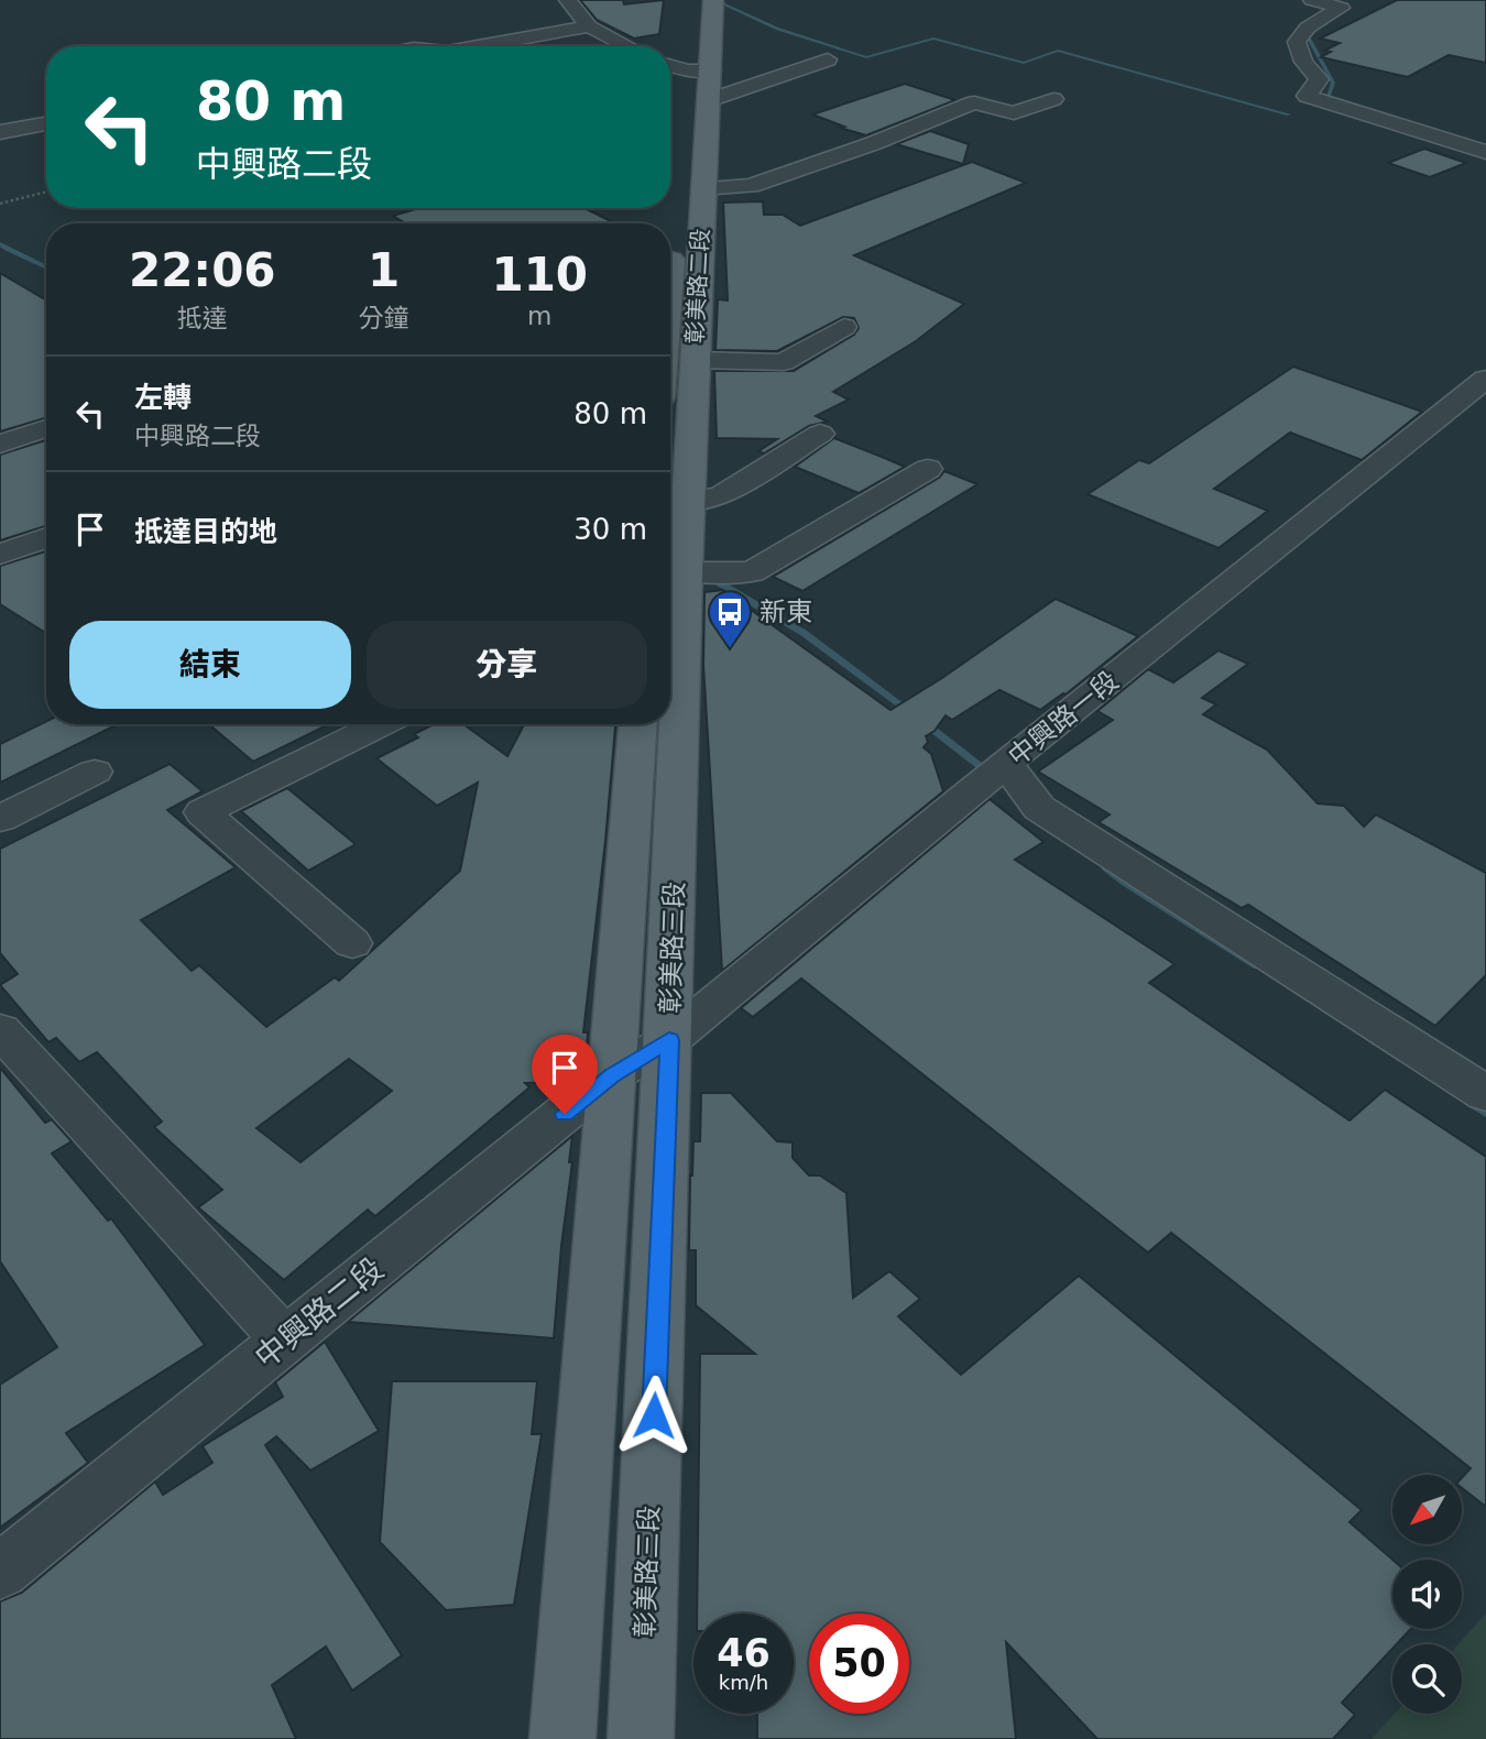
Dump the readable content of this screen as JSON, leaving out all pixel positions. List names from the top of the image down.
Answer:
{
  "streets": {
    "main road": ["彰美路二段", "彰美路三段"],
    "street": ["中興路一段", "中興路二段"]
  },
  "crossings": [
    ["彰美路二段", "彰美路三段"],
    ["中興路一段", "彰美路三段"],
    ["中興路一段", "中興路二段"],
    ["彰美路三段", "中興路二段"]
  ],
  "places": {
    "bus stop": ["新東"]
  },
  "north": "bottom left",
  "page": {
    "turn": ["80 m", "中興路二段"],
    "eta": [
      "22:06",
      "抵達",
      "1",
      "分鐘",
      "110",
      "m"
    ],
    "list": [
      {
        "name": "左轉",
        "note": "中興路二段",
        "value": "80 m"
      },
      {
        "name": "抵達目的地",
        "value": "30 m"
      }
    ],
    "buttons": ["結束", "分享"],
    "speed": "46 km/h",
    "limit": "50"
  }
}
